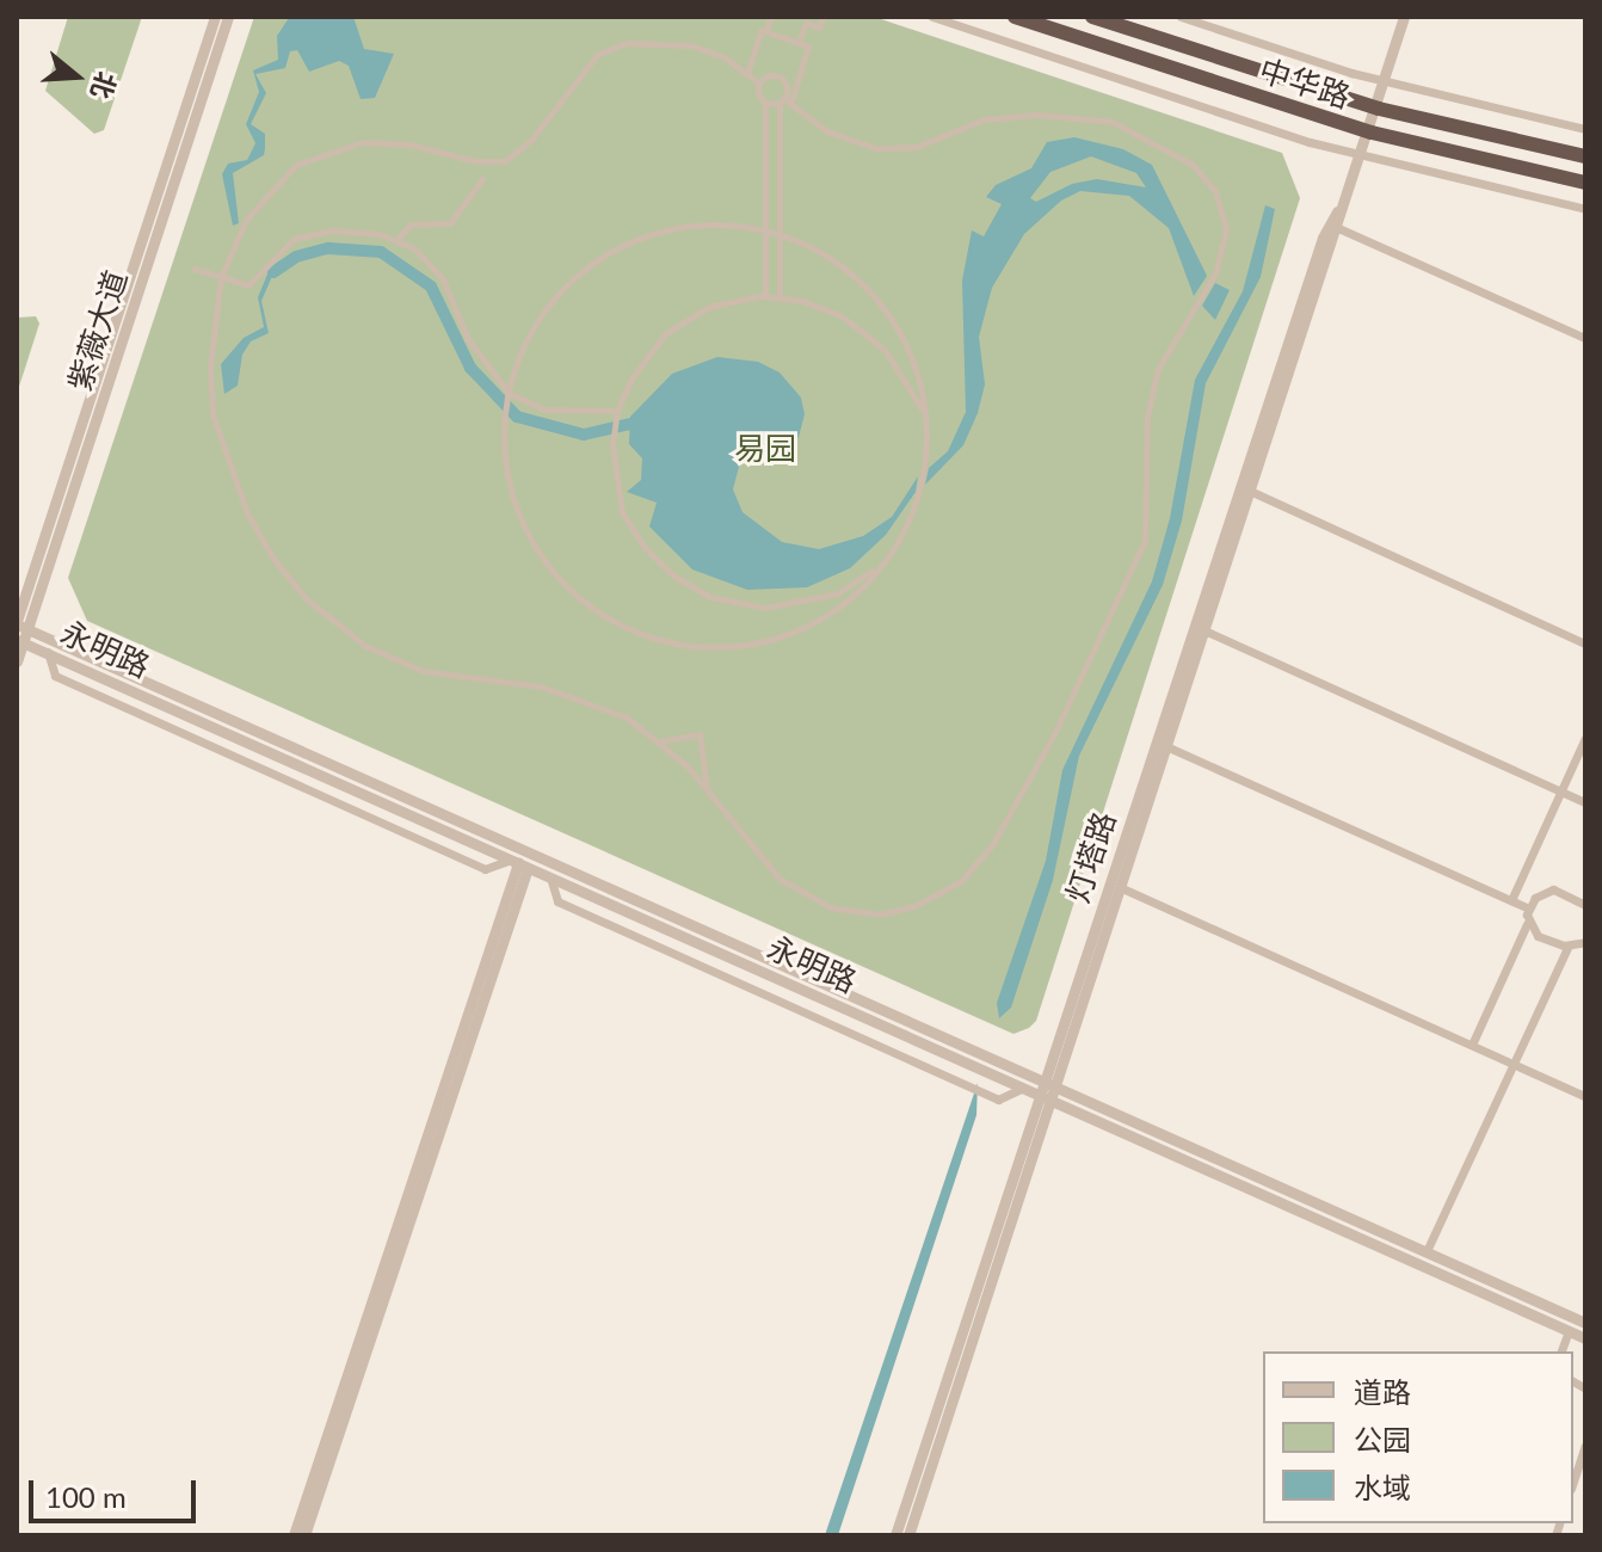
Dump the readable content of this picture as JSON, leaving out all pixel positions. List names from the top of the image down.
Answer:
{
  "streets": {
    "highway": ["中华路"],
    "street": ["紫薇大道", "永明路", "灯塔路"]
  },
  "crossings": [
    ["中华路", "灯塔路"],
    ["紫薇大道", "永明路"],
    ["永明路", "灯塔路"]
  ],
  "parks": ["易园"],
  "legend": ["道路", "公园", "水域"],
  "scale_bar": "100 m",
  "north": "right"
}
